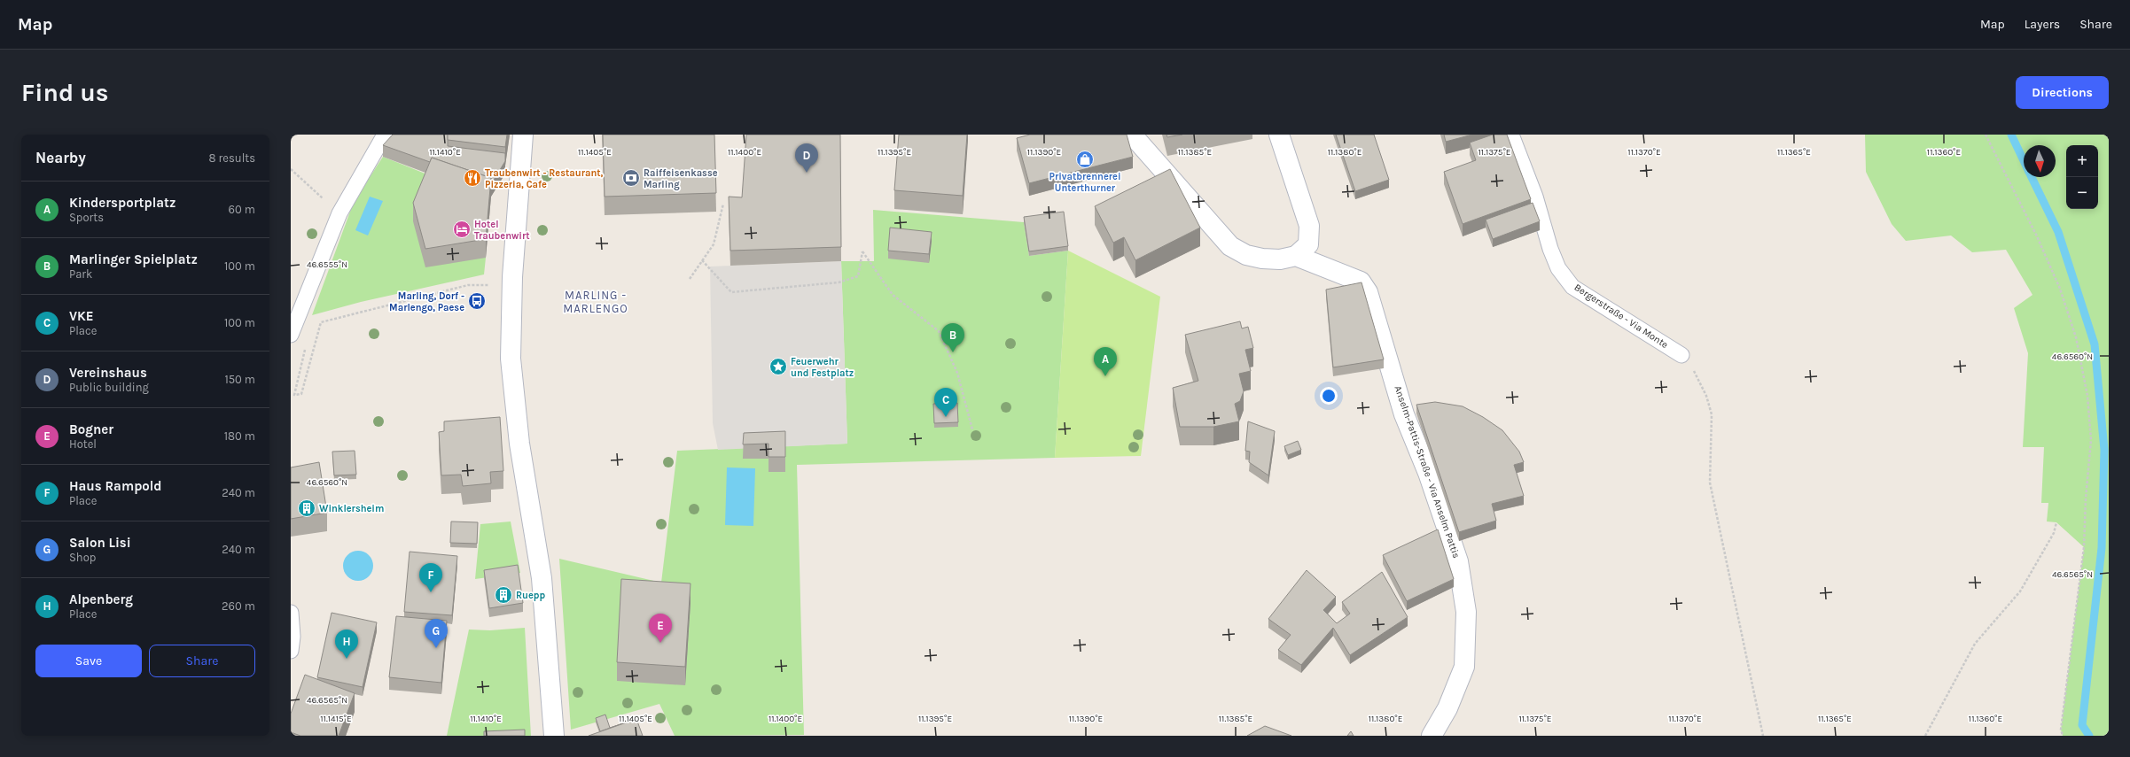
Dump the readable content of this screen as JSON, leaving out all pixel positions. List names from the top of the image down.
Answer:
{
  "streets": {
    "street": ["Anselm-Pattis-Straße - Via Anselm Pattis"],
    "lane": ["Bergerstraße - Via Monte"]
  },
  "districts": ["MARLING - MARLENGO"],
  "places": {
    "shop": ["Privatbrennerei Unterthurner"],
    "restaurant": ["Traubenwirt - Restaurant, Pizzeria, Cafe"],
    "bank": ["Raiffeisenkasse Marling"],
    "hotel": ["Hotel Traubenwirt"],
    "bus stop": ["Marling, Dorf - Marlengo, Paese"],
    "place": ["Feuerwehr und Festplatz"],
    "building": ["Winklersheim", "Ruepp"]
  },
  "north": "bottom",
  "page": {
    "header": "Map",
    "nav": ["Map", "Layers", "Share"],
    "buttons": [
      "Directions",
      ["Save", "Share"]
    ],
    "title": "Find us",
    "heading": ["Nearby", "8 results"],
    "pins": [
      "D",
      "B",
      "A",
      "C",
      "F",
      "E",
      "G",
      "H"
    ],
    "map_buttons": ["+", "−"],
    "list": [
      {
        "mark": "A",
        "name": "Kindersportplatz",
        "note": "Sports",
        "value": "60 m"
      },
      {
        "mark": "B",
        "name": "Marlinger Spielplatz",
        "note": "Park",
        "value": "100 m"
      },
      {
        "mark": "C",
        "name": "VKE",
        "note": "Place",
        "value": "100 m"
      },
      {
        "mark": "D",
        "name": "Vereinshaus",
        "note": "Public building",
        "value": "150 m"
      },
      {
        "mark": "E",
        "name": "Bogner",
        "note": "Hotel",
        "value": "180 m"
      },
      {
        "mark": "F",
        "name": "Haus Rampold",
        "note": "Place",
        "value": "240 m"
      },
      {
        "mark": "G",
        "name": "Salon Lisi",
        "note": "Shop",
        "value": "240 m"
      },
      {
        "mark": "H",
        "name": "Alpenberg",
        "note": "Place",
        "value": "260 m"
      }
    ]
  },
  "coordinates": [
    "11.1410°E",
    "11.1405°E",
    "11.1400°E",
    "11.1395°E",
    "11.1390°E",
    "11.1370°E",
    "11.1385°E",
    "11.1380°E",
    "11.1375°E",
    "11.1365°E",
    "11.1360°E",
    "46.6555°N",
    "46.6560°N",
    "46.6565°N",
    "11.1415°E"
  ]
}
